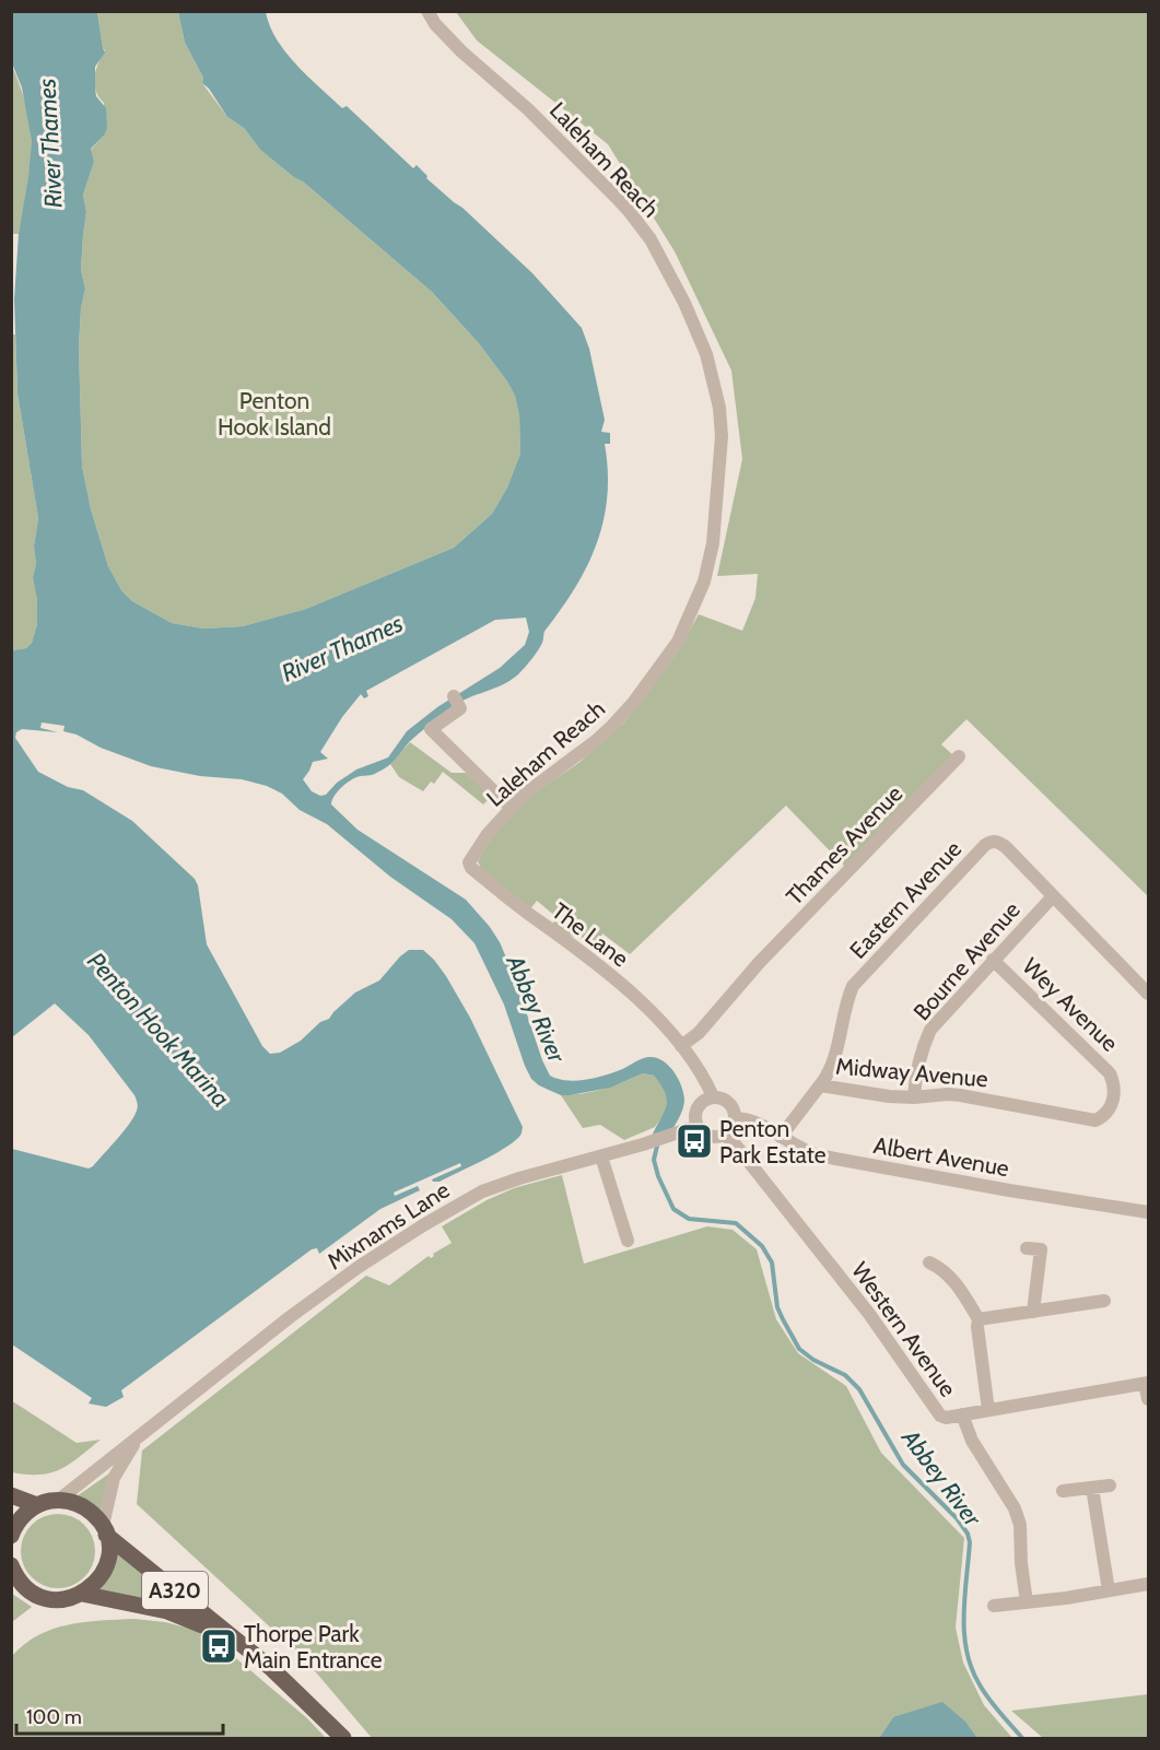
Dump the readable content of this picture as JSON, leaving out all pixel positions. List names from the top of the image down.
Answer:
{
  "streets": {
    "main road": ["A320"],
    "street": [
      "Laleham Reach",
      "Thames Avenue",
      "Eastern Avenue",
      "The Lane",
      "Bourne Avenue",
      "Wey Avenue",
      "Midway Avenue",
      "Albert Avenue",
      "Mixnams Lane",
      "Western Avenue"
    ]
  },
  "crossings": [
    ["Laleham Reach", "The Lane"],
    ["Thames Avenue", "The Lane"],
    ["Eastern Avenue", "Bourne Avenue"],
    ["Eastern Avenue", "Midway Avenue"],
    ["The Lane", "Albert Avenue"],
    ["The Lane", "Mixnams Lane"],
    ["The Lane", "Western Avenue"],
    ["Bourne Avenue", "Wey Avenue"],
    ["Bourne Avenue", "Midway Avenue"],
    ["Wey Avenue", "Midway Avenue"],
    ["Midway Avenue", "Albert Avenue"],
    ["Albert Avenue", "Mixnams Lane"],
    ["Albert Avenue", "Western Avenue"],
    ["Mixnams Lane", "Western Avenue"],
    ["Mixnams Lane", "A320"]
  ],
  "water": ["River Thames", "Abbey River", "Penton Hook Marina"],
  "parks": ["Penton Hook Island"],
  "places": {
    "bus stop": ["Penton Park Estate", "Thorpe Park Main Entrance"]
  },
  "scale_bar": "100 m"
}
